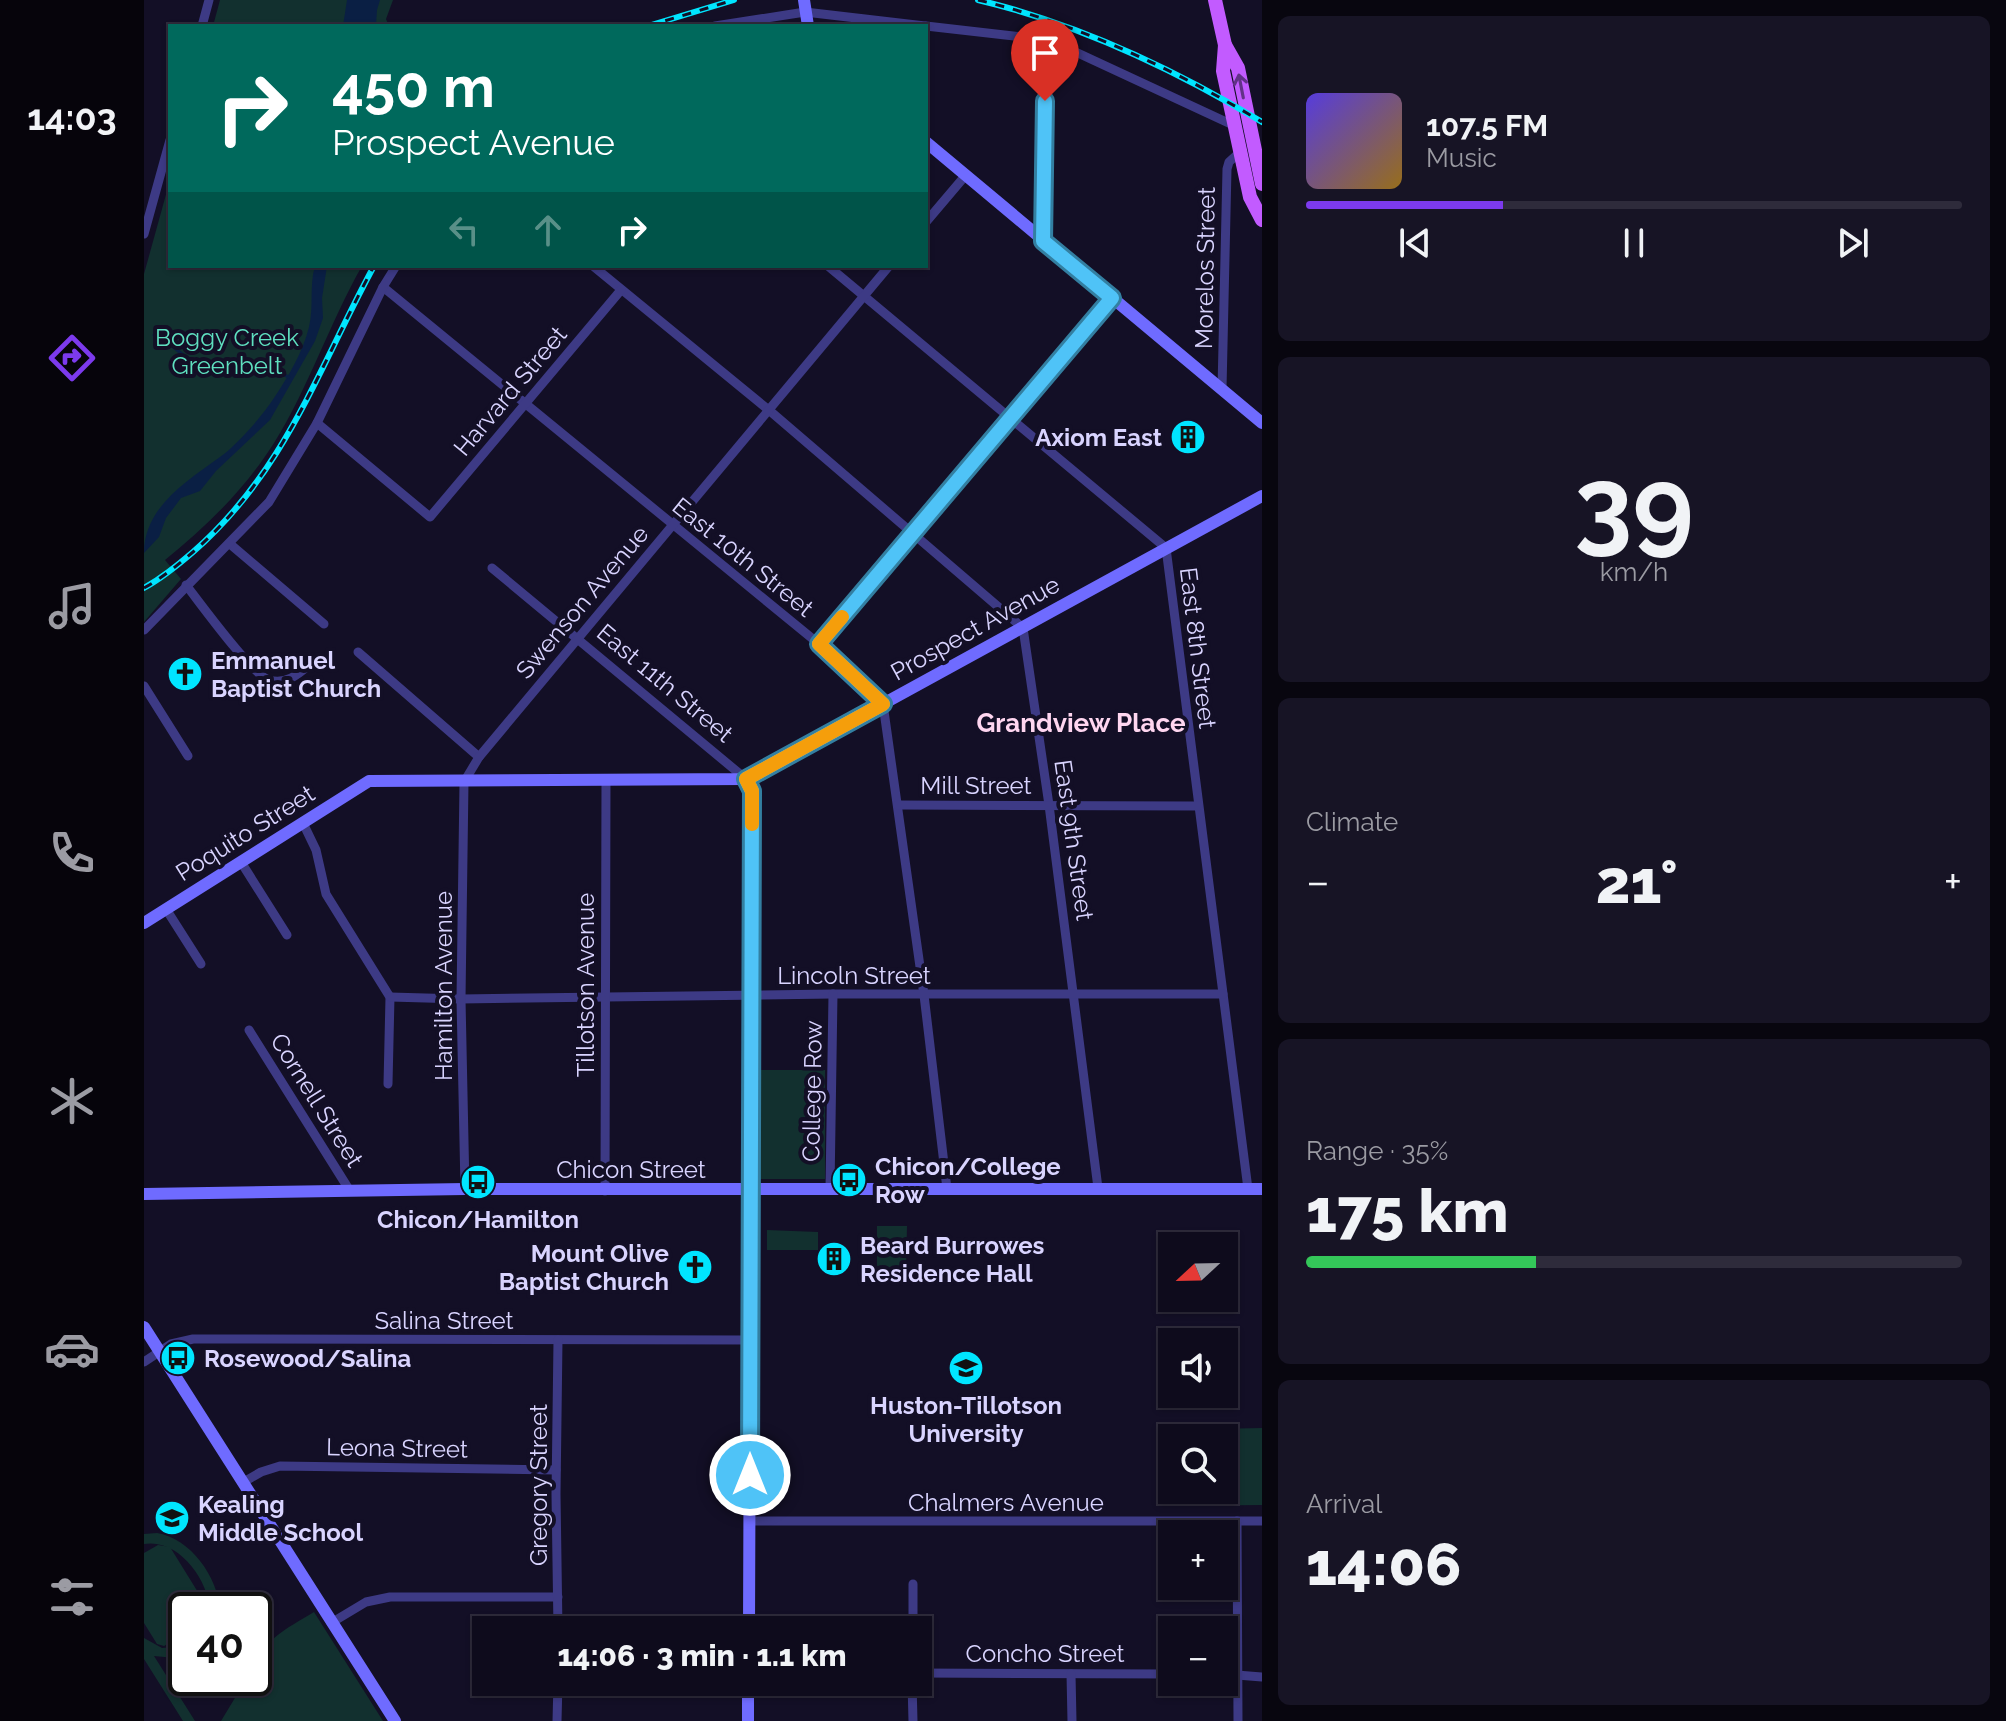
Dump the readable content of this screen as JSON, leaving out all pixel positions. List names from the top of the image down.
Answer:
{
  "streets": {
    "street": [
      "Morelos Street",
      "Harvard Street",
      "East 10th Street",
      "Swenson Avenue",
      "Prospect Avenue",
      "East 8th Street",
      "East 11th Street",
      "Mill Street",
      "Poquito Street",
      "East 9th Street",
      "Lincoln Street",
      "Tillotson Avenue",
      "Hamilton Avenue",
      "College Row",
      "Cornell Street",
      "Chicon Street",
      "Salina Street",
      "Leona Street",
      "Gregory Street",
      "Chalmers Avenue",
      "Concho Street"
    ]
  },
  "crossings": [
    ["Harvard Street", "East 10th Street"],
    ["East 10th Street", "Swenson Avenue"],
    ["East 10th Street", "Prospect Avenue"],
    ["Swenson Avenue", "Prospect Avenue"],
    ["Swenson Avenue", "East 8th Street"],
    ["Swenson Avenue", "East 11th Street"],
    ["Swenson Avenue", "Hamilton Avenue"],
    ["Prospect Avenue", "East 8th Street"],
    ["Prospect Avenue", "East 11th Street"],
    ["Prospect Avenue", "Poquito Street"],
    ["Prospect Avenue", "East 9th Street"],
    ["Prospect Avenue", "Tillotson Avenue"],
    ["Prospect Avenue", "Hamilton Avenue"],
    ["East 8th Street", "Mill Street"],
    ["East 8th Street", "Lincoln Street"],
    ["East 8th Street", "Chicon Street"],
    ["Mill Street", "East 9th Street"],
    ["East 9th Street", "Lincoln Street"],
    ["East 9th Street", "Chicon Street"],
    ["Lincoln Street", "Tillotson Avenue"],
    ["Lincoln Street", "Hamilton Avenue"],
    ["Lincoln Street", "College Row"],
    ["Tillotson Avenue", "Chicon Street"],
    ["Hamilton Avenue", "Chicon Street"],
    ["College Row", "Chicon Street"],
    ["Cornell Street", "Chicon Street"],
    ["Salina Street", "Gregory Street"],
    ["Leona Street", "Gregory Street"]
  ],
  "districts": ["Grandview Place"],
  "parks": ["Boggy Creek Greenbelt"],
  "places": {
    "building": ["Axiom East", "Beard Burrowes Residence Hall"],
    "church": ["Emmanuel Baptist Church", "Mount Olive Baptist Church"],
    "bus stop": ["Chicon/College Row", "Chicon/Hamilton", "Rosewood/Salina"],
    "school or university": ["Huston-Tillotson University", "Kealing Middle School"]
  },
  "north": "left",
  "page": {
    "tabs": "14:03",
    "turn": ["450 m", "Prospect Avenue"],
    "song": ["107.5 FM", "Music"],
    "tile": [
      ["39", "km/h"],
      "Climate",
      ["Range · 35%", "175 km"],
      ["Arrival", "14:06"]
    ],
    "heat": ["−", "21°", "+"],
    "map_buttons": ["+", "−"],
    "limit": "40",
    "trip": "14:06 · 3 min · 1.1 km"
  }
}
